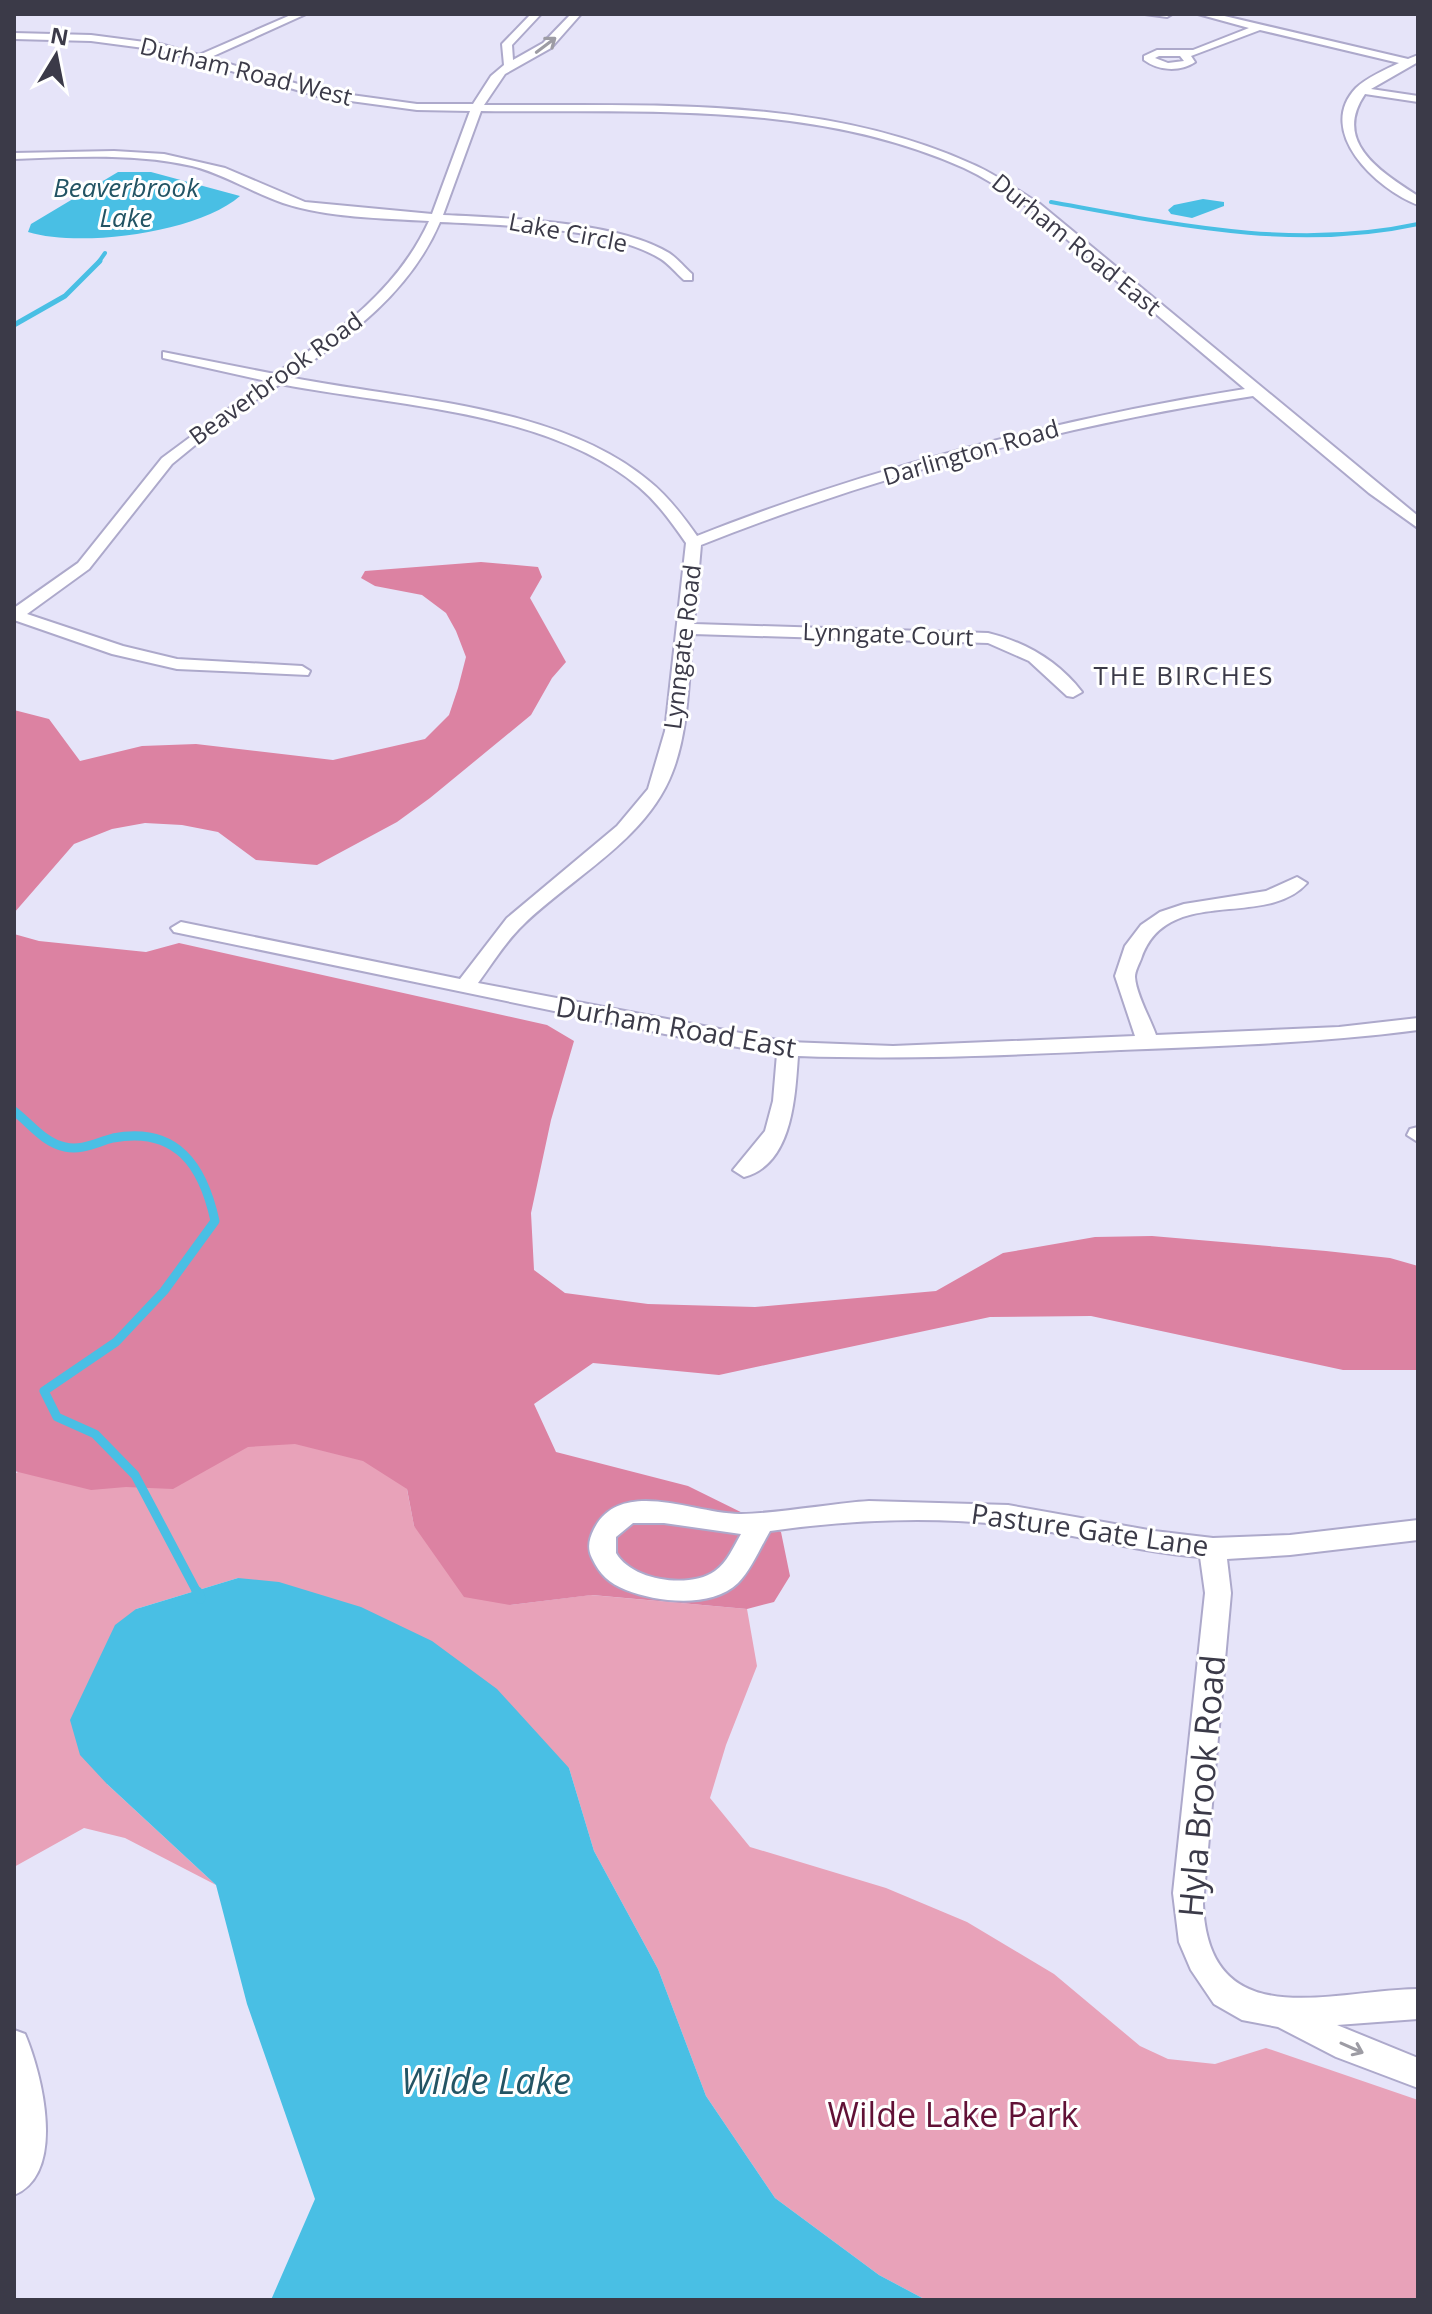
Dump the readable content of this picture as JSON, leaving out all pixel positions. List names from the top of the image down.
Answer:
{
  "streets": {
    "street": [
      "Durham Road West",
      "Lake Circle",
      "Durham Road East",
      "Beaverbrook Road",
      "Darlington Road",
      "Lynngate Court",
      "Lynngate Road",
      "Pasture Gate Lane",
      "Hyla Brook Road"
    ]
  },
  "crossings": [
    ["Durham Road West", "Durham Road East"],
    ["Durham Road West", "Beaverbrook Road"],
    ["Lake Circle", "Beaverbrook Road"],
    ["Durham Road East", "Beaverbrook Road"],
    ["Durham Road East", "Darlington Road"],
    ["Durham Road East", "Lynngate Road"],
    ["Beaverbrook Road", "Lynngate Road"],
    ["Darlington Road", "Lynngate Road"],
    ["Lynngate Court", "Lynngate Road"],
    ["Pasture Gate Lane", "Hyla Brook Road"]
  ],
  "districts": ["THE BIRCHES"],
  "water": ["Beaverbrook Lake", "Wilde Lake"],
  "parks": ["Wilde Lake Park"],
  "north": "top"
}
